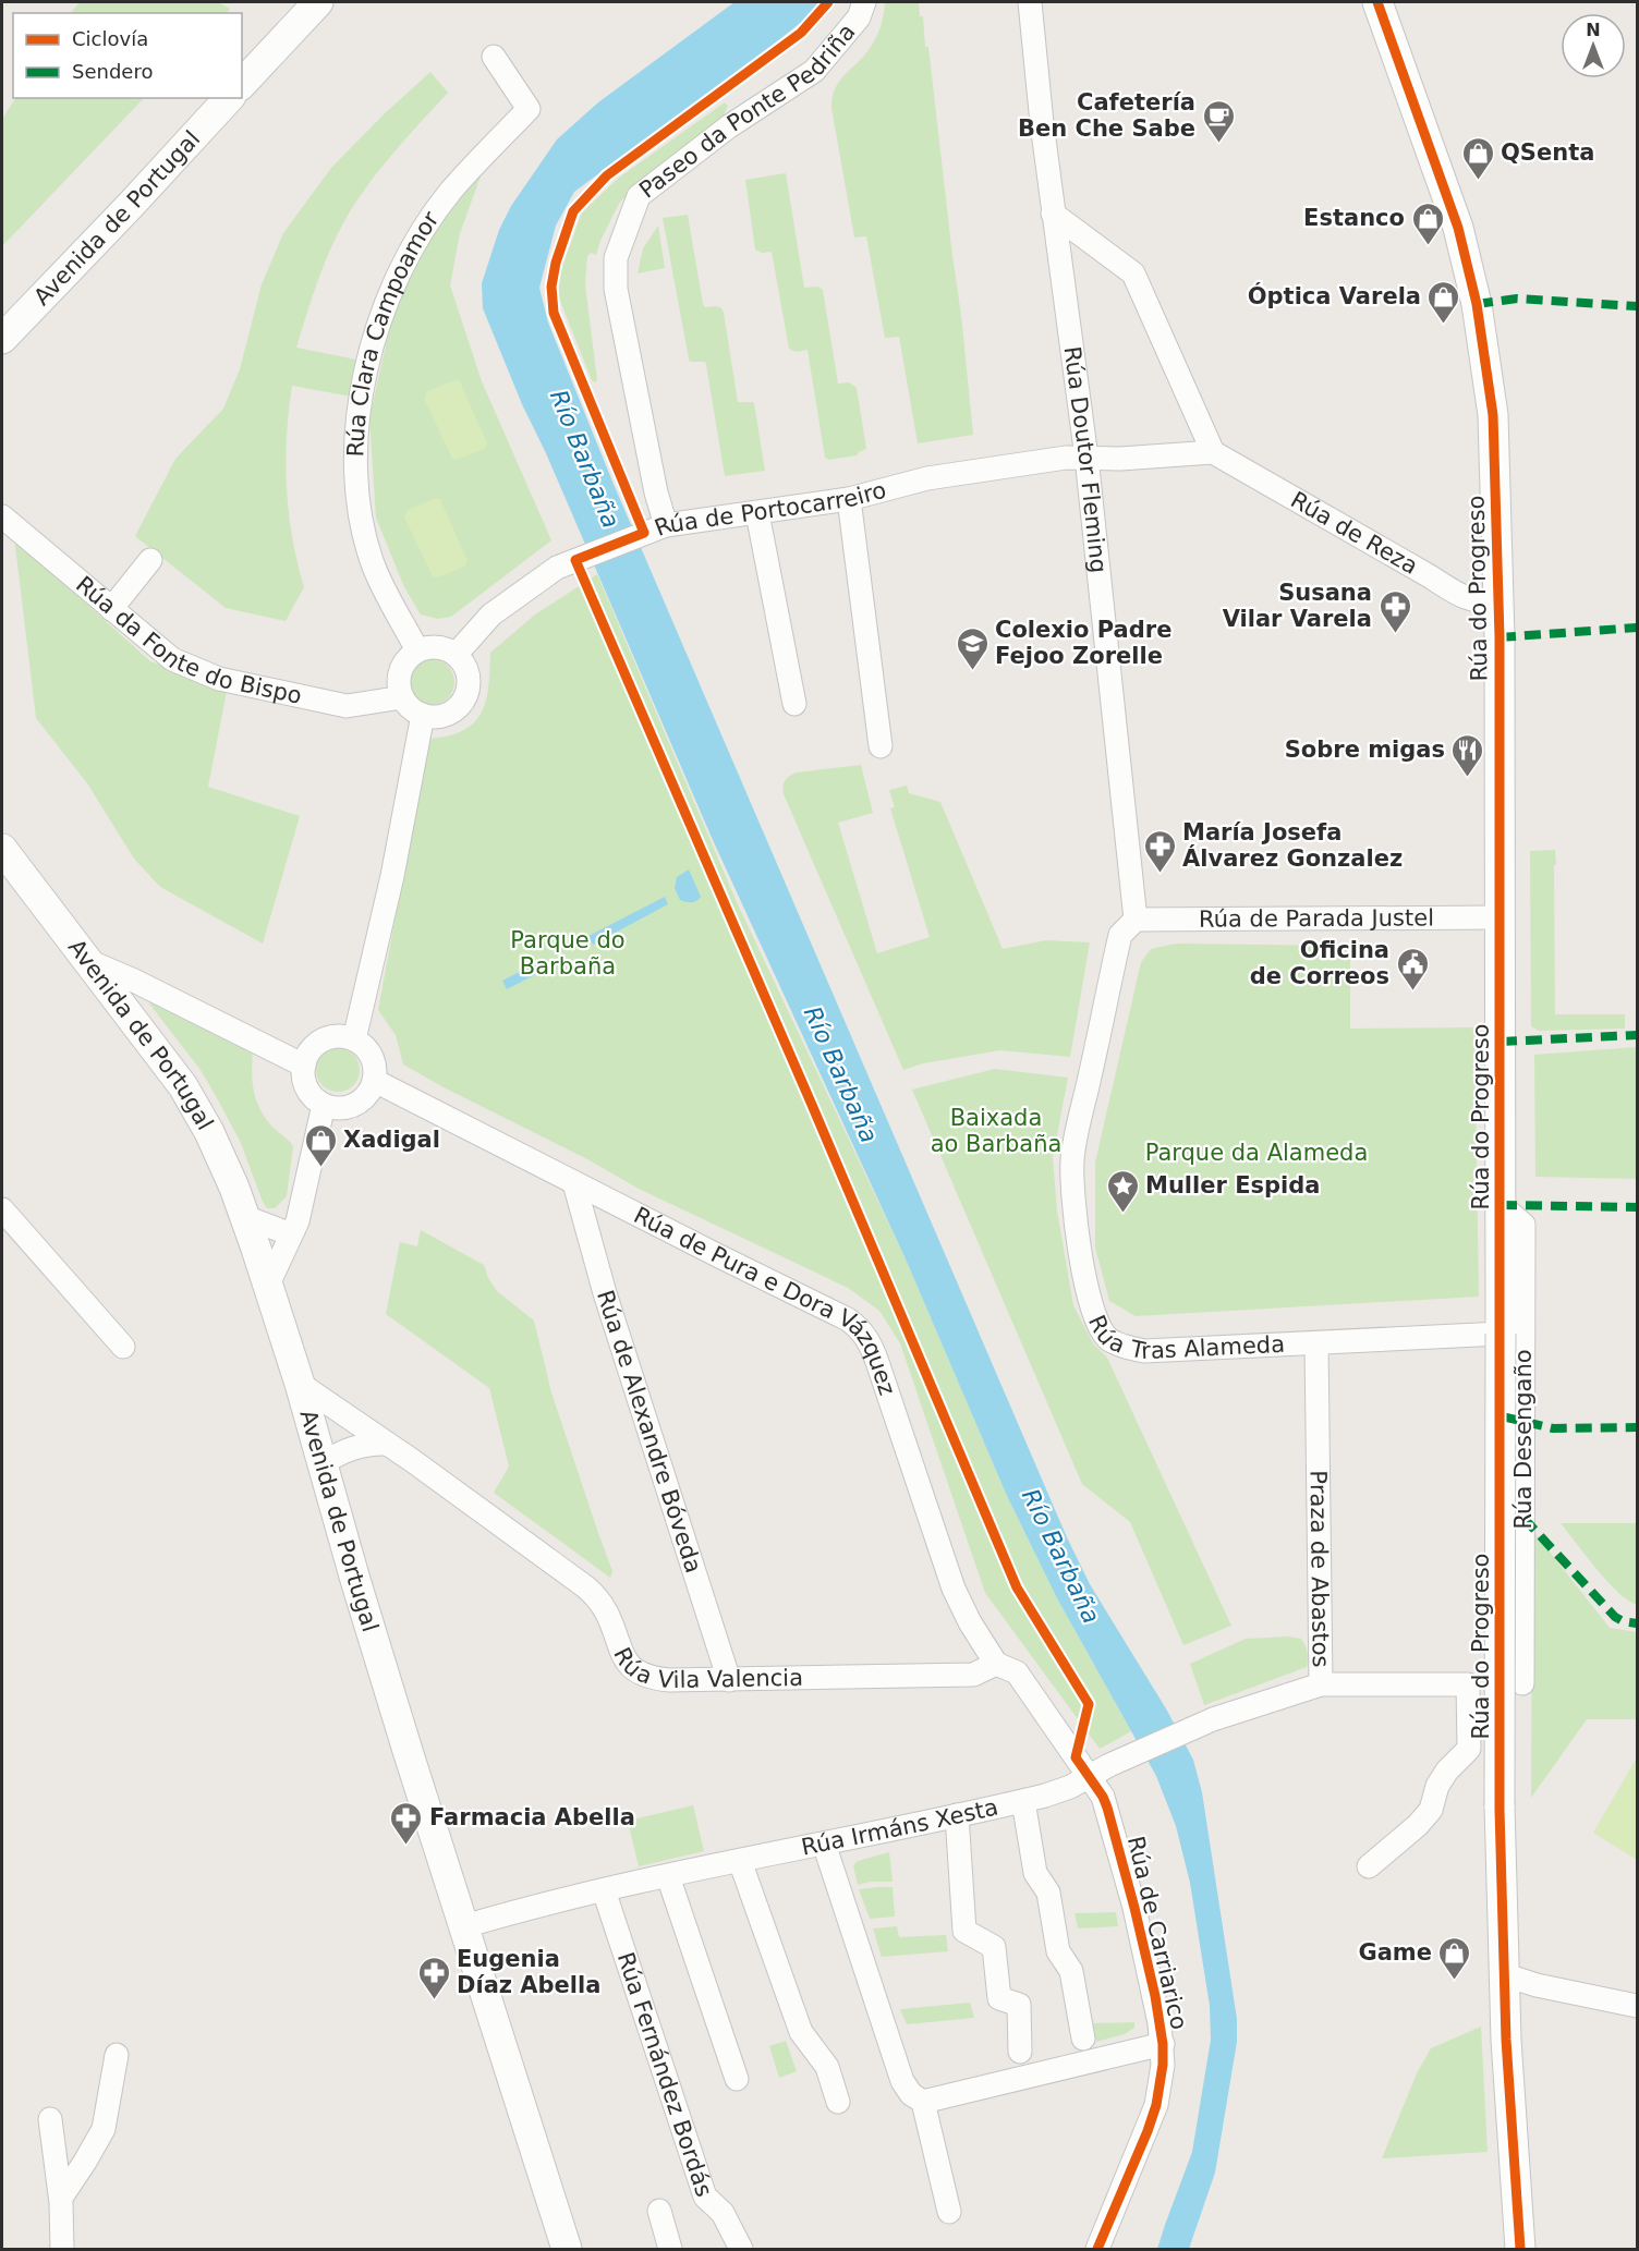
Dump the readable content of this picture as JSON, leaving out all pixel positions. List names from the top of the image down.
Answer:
{
  "streets": {
    "street": [
      "Paseo da Ponte Pedriña",
      "Avenida de Portugal",
      "Rúa Clara Campoamor",
      "Rúa Doutor Fleming",
      "Rúa de Portocarreiro",
      "Rúa de Reza",
      "Rúa do Progreso",
      "Rúa da Fonte do Bispo",
      "Rúa de Parada Justel",
      "Rúa de Pura e Dora Vázquez",
      "Rúa Tras Alameda",
      "Rúa de Alexandre Bóveda",
      "Rúa Desengaño",
      "Praza de Abastos",
      "Rúa Vila Valencia",
      "Rúa Irmáns Xesta",
      "Rúa de Carriarico",
      "Rúa Fernández Bordás"
    ]
  },
  "crossings": [
    ["Paseo da Ponte Pedriña", "Rúa de Portocarreiro"],
    ["Avenida de Portugal", "Rúa Vila Valencia"],
    ["Avenida de Portugal", "Rúa Irmáns Xesta"],
    ["Rúa Clara Campoamor", "Rúa de Portocarreiro"],
    ["Rúa Clara Campoamor", "Rúa da Fonte do Bispo"],
    ["Rúa Doutor Fleming", "Rúa de Portocarreiro"],
    ["Rúa Doutor Fleming", "Rúa de Parada Justel"],
    ["Rúa Doutor Fleming", "Rúa Tras Alameda"],
    ["Rúa de Portocarreiro", "Rúa da Fonte do Bispo"],
    ["Rúa de Reza", "Rúa do Progreso"],
    ["Rúa do Progreso", "Rúa de Parada Justel"],
    ["Rúa do Progreso", "Rúa Tras Alameda"],
    ["Rúa do Progreso", "Rúa Desengaño"],
    ["Rúa de Parada Justel", "Rúa Tras Alameda"],
    ["Rúa de Pura e Dora Vázquez", "Rúa de Alexandre Bóveda"],
    ["Rúa de Pura e Dora Vázquez", "Rúa Vila Valencia"],
    ["Rúa de Pura e Dora Vázquez", "Rúa de Carriarico"],
    ["Rúa Tras Alameda", "Praza de Abastos"],
    ["Rúa de Alexandre Bóveda", "Rúa Vila Valencia"],
    ["Praza de Abastos", "Rúa Irmáns Xesta"],
    ["Rúa Vila Valencia", "Rúa de Carriarico"],
    ["Rúa Irmáns Xesta", "Rúa de Carriarico"],
    ["Rúa Irmáns Xesta", "Rúa Fernández Bordás"]
  ],
  "water": ["Río Barbaña"],
  "parks": ["Parque do Barbaña", "Baixada ao Barbaña", "Parque da Alameda"],
  "places": {
    "cafe": ["Cafetería Ben Che Sabe"],
    "shop": [
      "QSenta",
      "Estanco",
      "Óptica Varela",
      "Xadigal",
      "Game"
    ],
    "pharmacy": [
      "Susana Vilar Varela",
      "María Josefa Álvarez Gonzalez",
      "Farmacia Abella",
      "Eugenia Díaz Abella"
    ],
    "school or university": ["Colexio Padre Fejoo Zorelle"],
    "restaurant": ["Sobre migas"],
    "public building": ["Oficina de Correos"],
    "place": ["Muller Espida"]
  },
  "legend": ["Ciclovía", "Sendero"],
  "north": "top"
}
